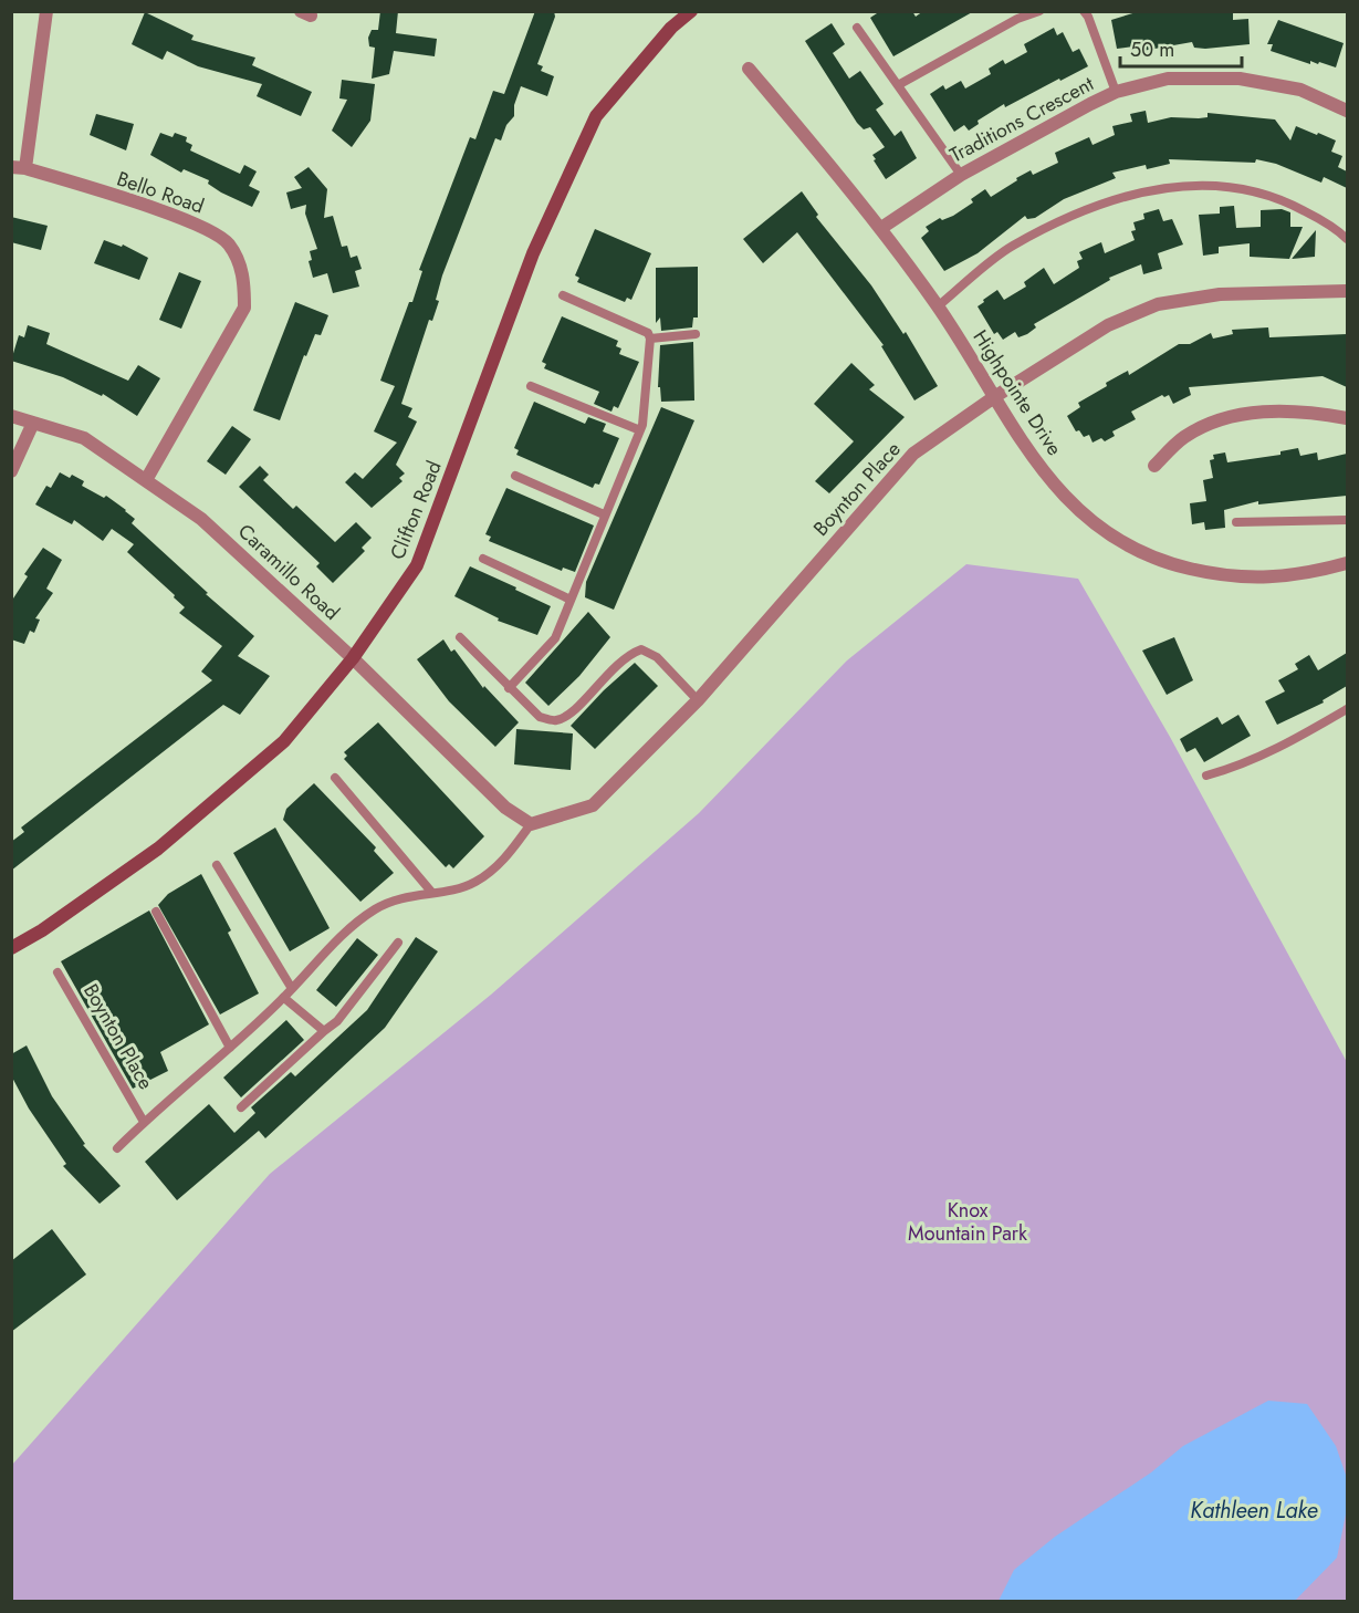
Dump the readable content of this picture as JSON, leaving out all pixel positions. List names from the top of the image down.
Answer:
{
  "streets": {
    "main road": ["Clifton Road"],
    "street": [
      "Traditions Crescent",
      "Bello Road",
      "Highpointe Drive",
      "Boynton Place",
      "Caramillo Road"
    ]
  },
  "crossings": [
    ["Traditions Crescent", "Highpointe Drive"],
    ["Bello Road", "Caramillo Road"],
    ["Highpointe Drive", "Boynton Place"],
    ["Boynton Place", "Caramillo Road"],
    ["Clifton Road", "Caramillo Road"]
  ],
  "water": ["Kathleen Lake"],
  "parks": ["Knox Mountain Park"],
  "scale_bar": "50 m"
}
